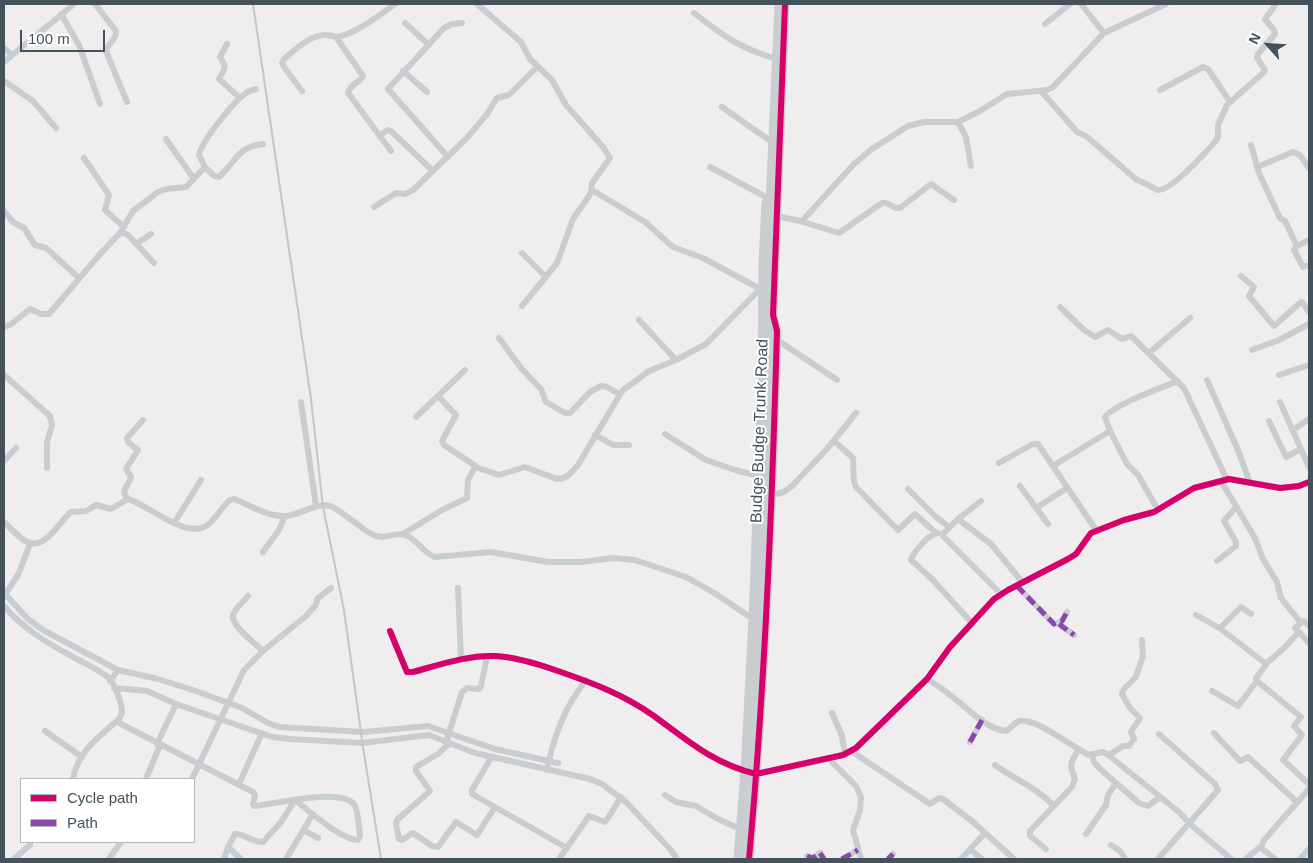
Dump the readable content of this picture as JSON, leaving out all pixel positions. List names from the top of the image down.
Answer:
{
  "streets": {
    "street": ["Budge Budge Trunk Road"]
  },
  "legend": ["Cycle path", "Path"],
  "scale_bar": "100 m",
  "north": "top left"
}
